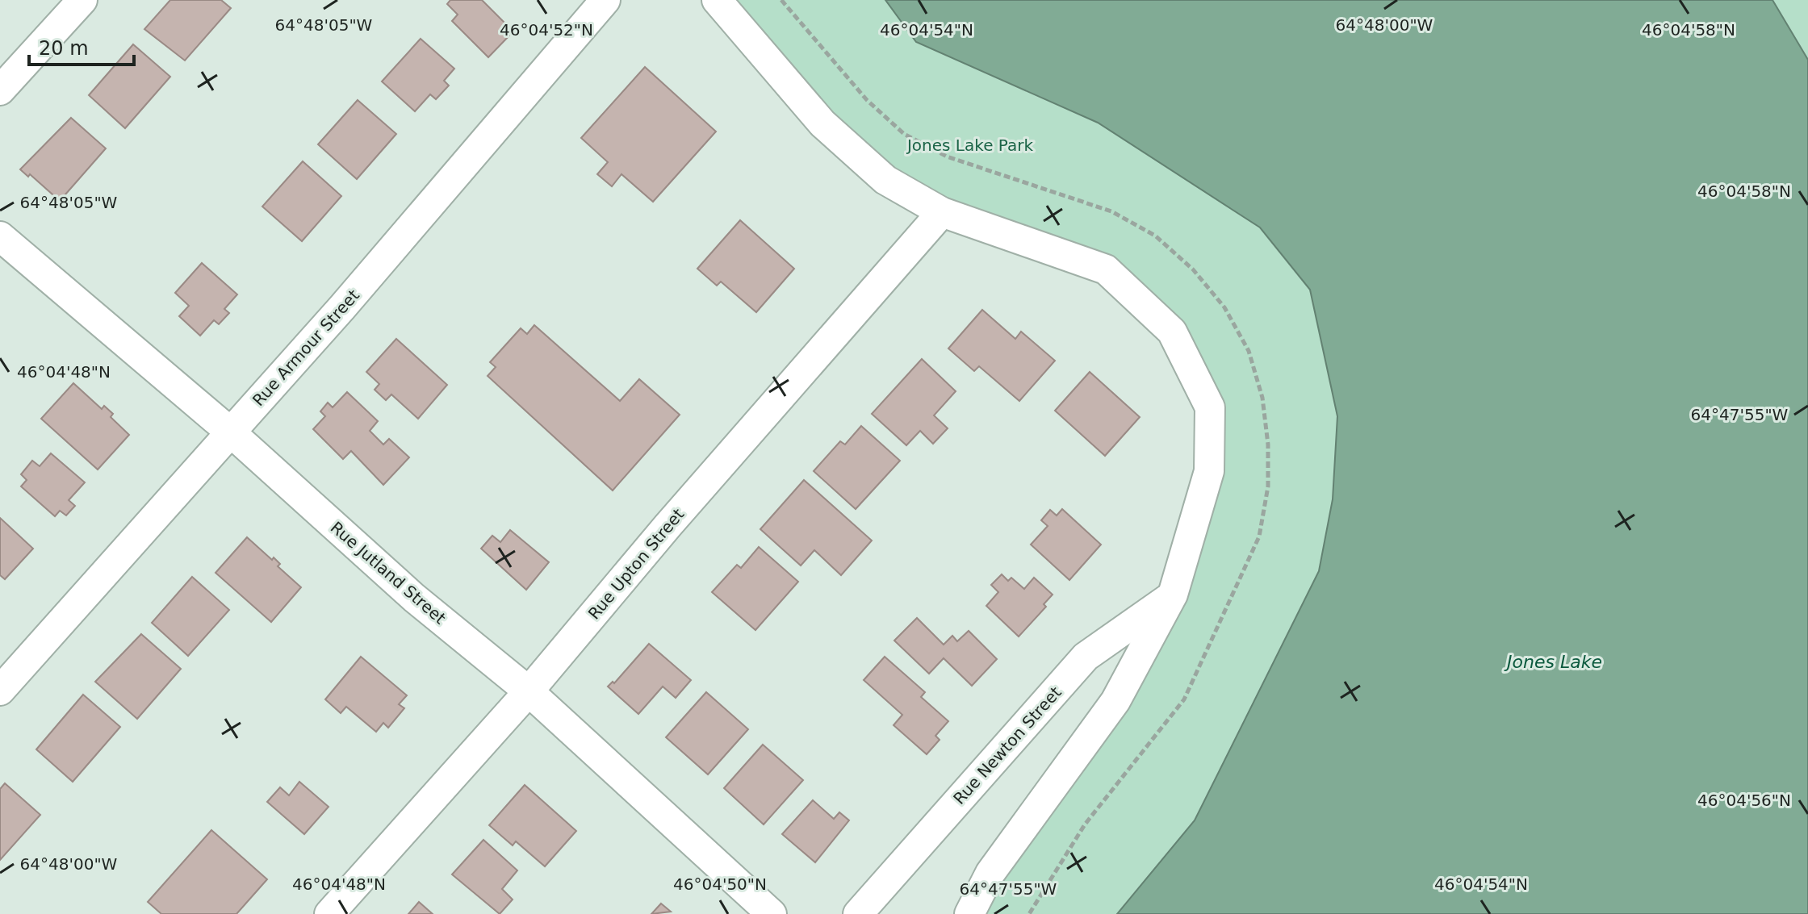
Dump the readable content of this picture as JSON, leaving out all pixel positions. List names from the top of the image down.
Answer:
{
  "streets": {
    "street": [
      "Rue Armour Street",
      "Rue Upton Street",
      "Rue Jutland Street",
      "Rue Newton Street"
    ]
  },
  "crossings": [
    ["Rue Armour Street", "Rue Jutland Street"],
    ["Rue Upton Street", "Rue Jutland Street"]
  ],
  "water": ["Jones Lake"],
  "parks": ["Jones Lake Park"],
  "scale_bar": "20 m",
  "coordinates": [
    "64°48'00\"W",
    "64°48'05\"W",
    "46°04'58\"N",
    "46°04'52\"N",
    "46°04'54\"N",
    "46°04'48\"N",
    "64°47'55\"W",
    "46°04'56\"N",
    "46°04'50\"N"
  ]
}
